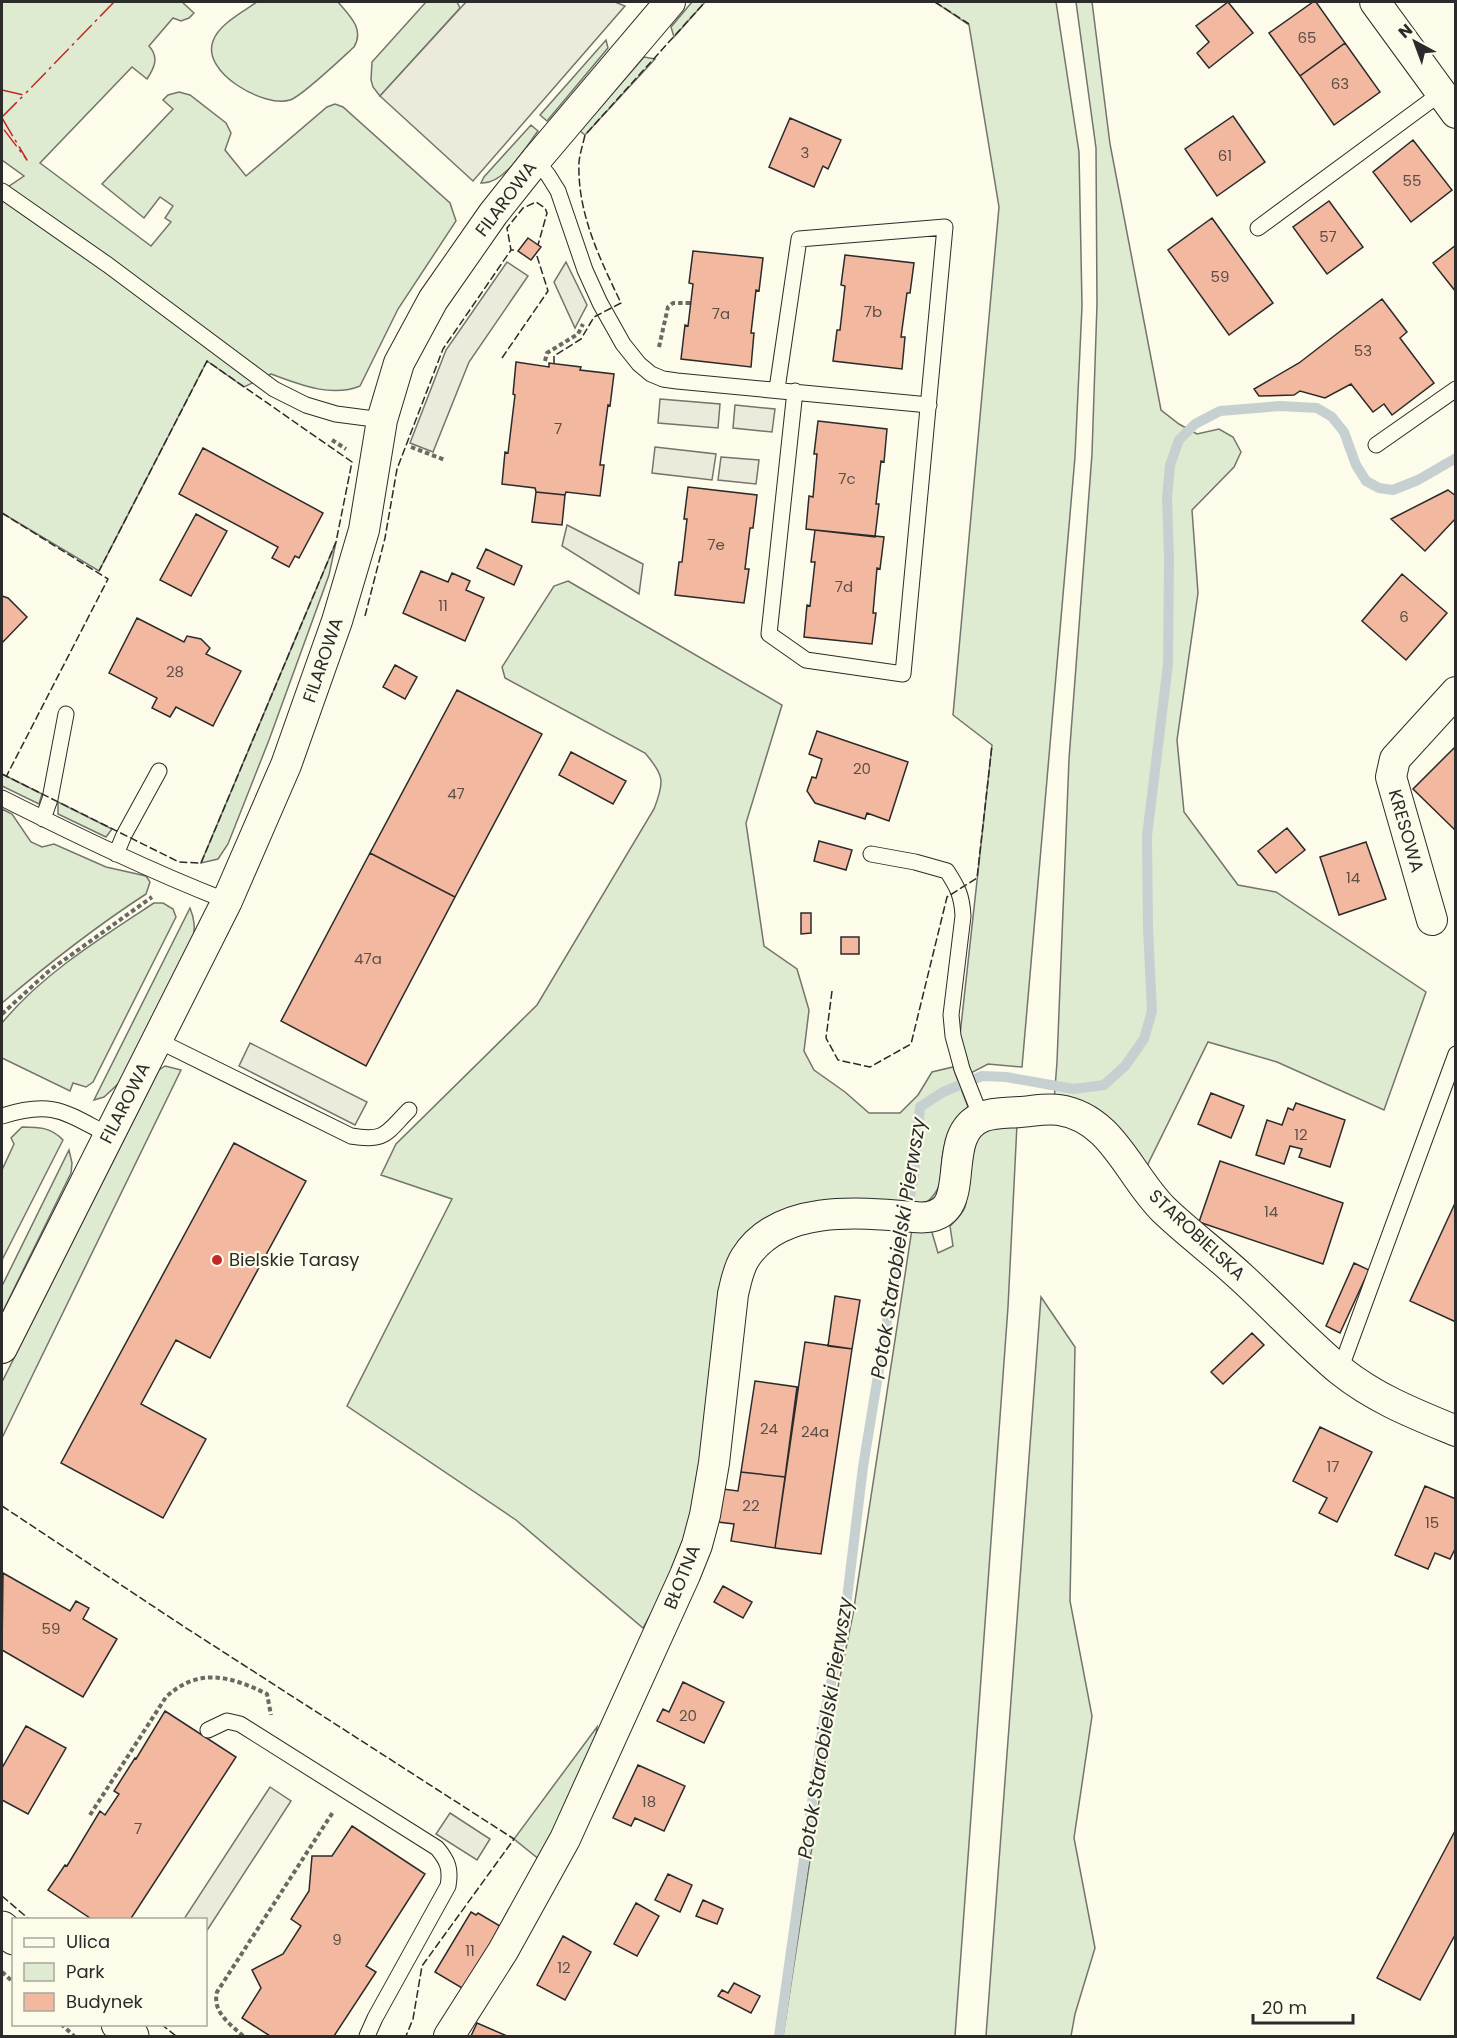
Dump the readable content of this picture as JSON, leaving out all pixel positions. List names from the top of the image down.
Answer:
{
  "streets": {
    "street": [
      "FILAROWA",
      "KRESOWA",
      "STAROBIELSKA",
      "BŁOTNA"
    ]
  },
  "crossings": [
    ["STAROBIELSKA", "BŁOTNA"]
  ],
  "water": ["Potok Starobielski Pierwszy"],
  "places": ["Bielskie Tarasy"],
  "house_numbers": [
    "65",
    "63",
    "3",
    "61",
    "55",
    "57",
    "59",
    "7b",
    "7a",
    "53",
    "7",
    "7c",
    "7e",
    "7d",
    "11",
    "6",
    "28",
    "20",
    "47",
    "14",
    "47a",
    "12",
    "14",
    "24",
    "24a",
    "17",
    "22",
    "15",
    "59",
    "20",
    "18",
    "7",
    "9",
    "11",
    "12"
  ],
  "legend": ["Ulica", "Park", "Budynek"],
  "scale_bar": "20 m",
  "north": "top left"
}
